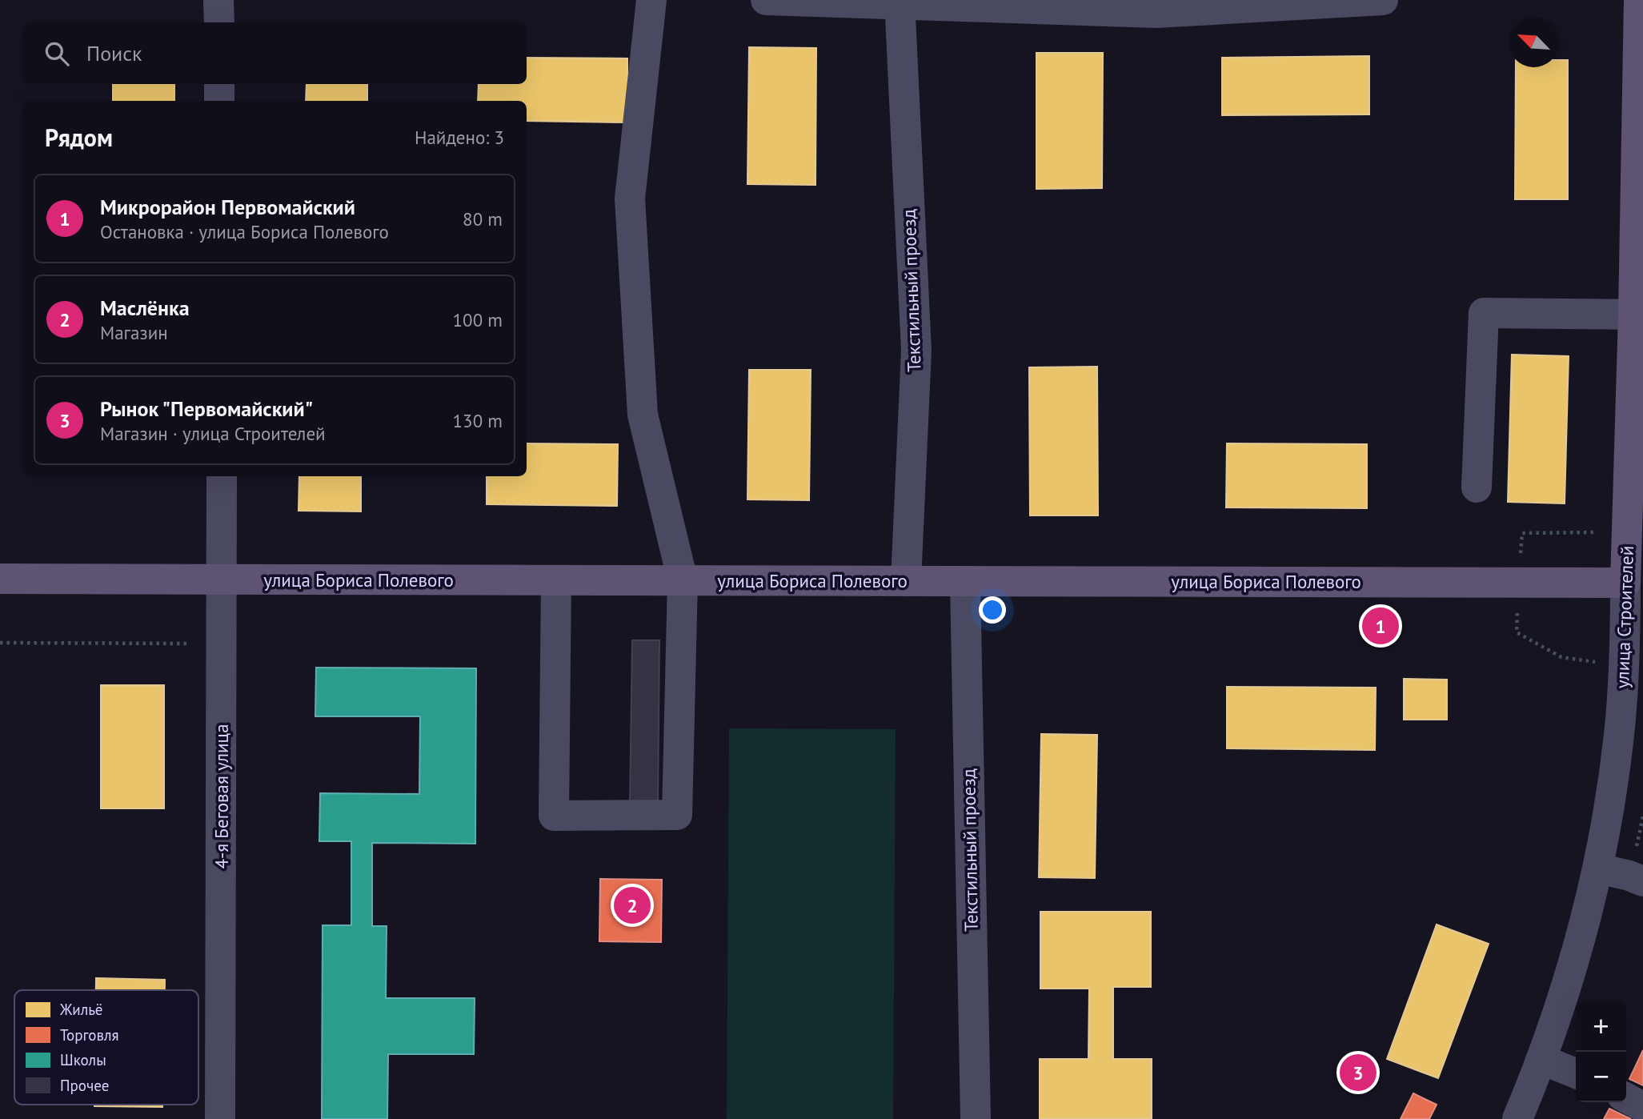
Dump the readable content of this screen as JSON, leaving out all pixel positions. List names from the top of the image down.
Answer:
{
  "streets": {
    "main road": ["улица Бориса Полевого", "улица Строителей"],
    "street": ["Текстильный проезд", "4-я Беговая улица"]
  },
  "crossings": [
    ["Текстильный проезд", "улица Бориса Полевого"],
    ["улица Бориса Полевого", "улица Строителей"],
    ["улица Бориса Полевого", "4-я Беговая улица"]
  ],
  "legend": [
    "Жильё",
    "Торговля",
    "Школы",
    "Прочее"
  ],
  "north": "top left",
  "page": {
    "search": "Поиск",
    "heading": ["Рядом", "Найдено: 3"],
    "list": [
      {
        "mark": "1",
        "name": "Микрорайон Первомайский",
        "note": "Остановка · улица Бориса Полевого",
        "value": "80 m"
      },
      {
        "mark": "2",
        "name": "Маслёнка",
        "note": "Магазин",
        "value": "100 m"
      },
      {
        "mark": "3",
        "name": "Рынок \"Первомайский\"",
        "note": "Магазин · улица Строителей",
        "value": "130 m"
      }
    ],
    "pins": ["1", "2", "3"],
    "map_buttons": ["+", "−"]
  }
}
